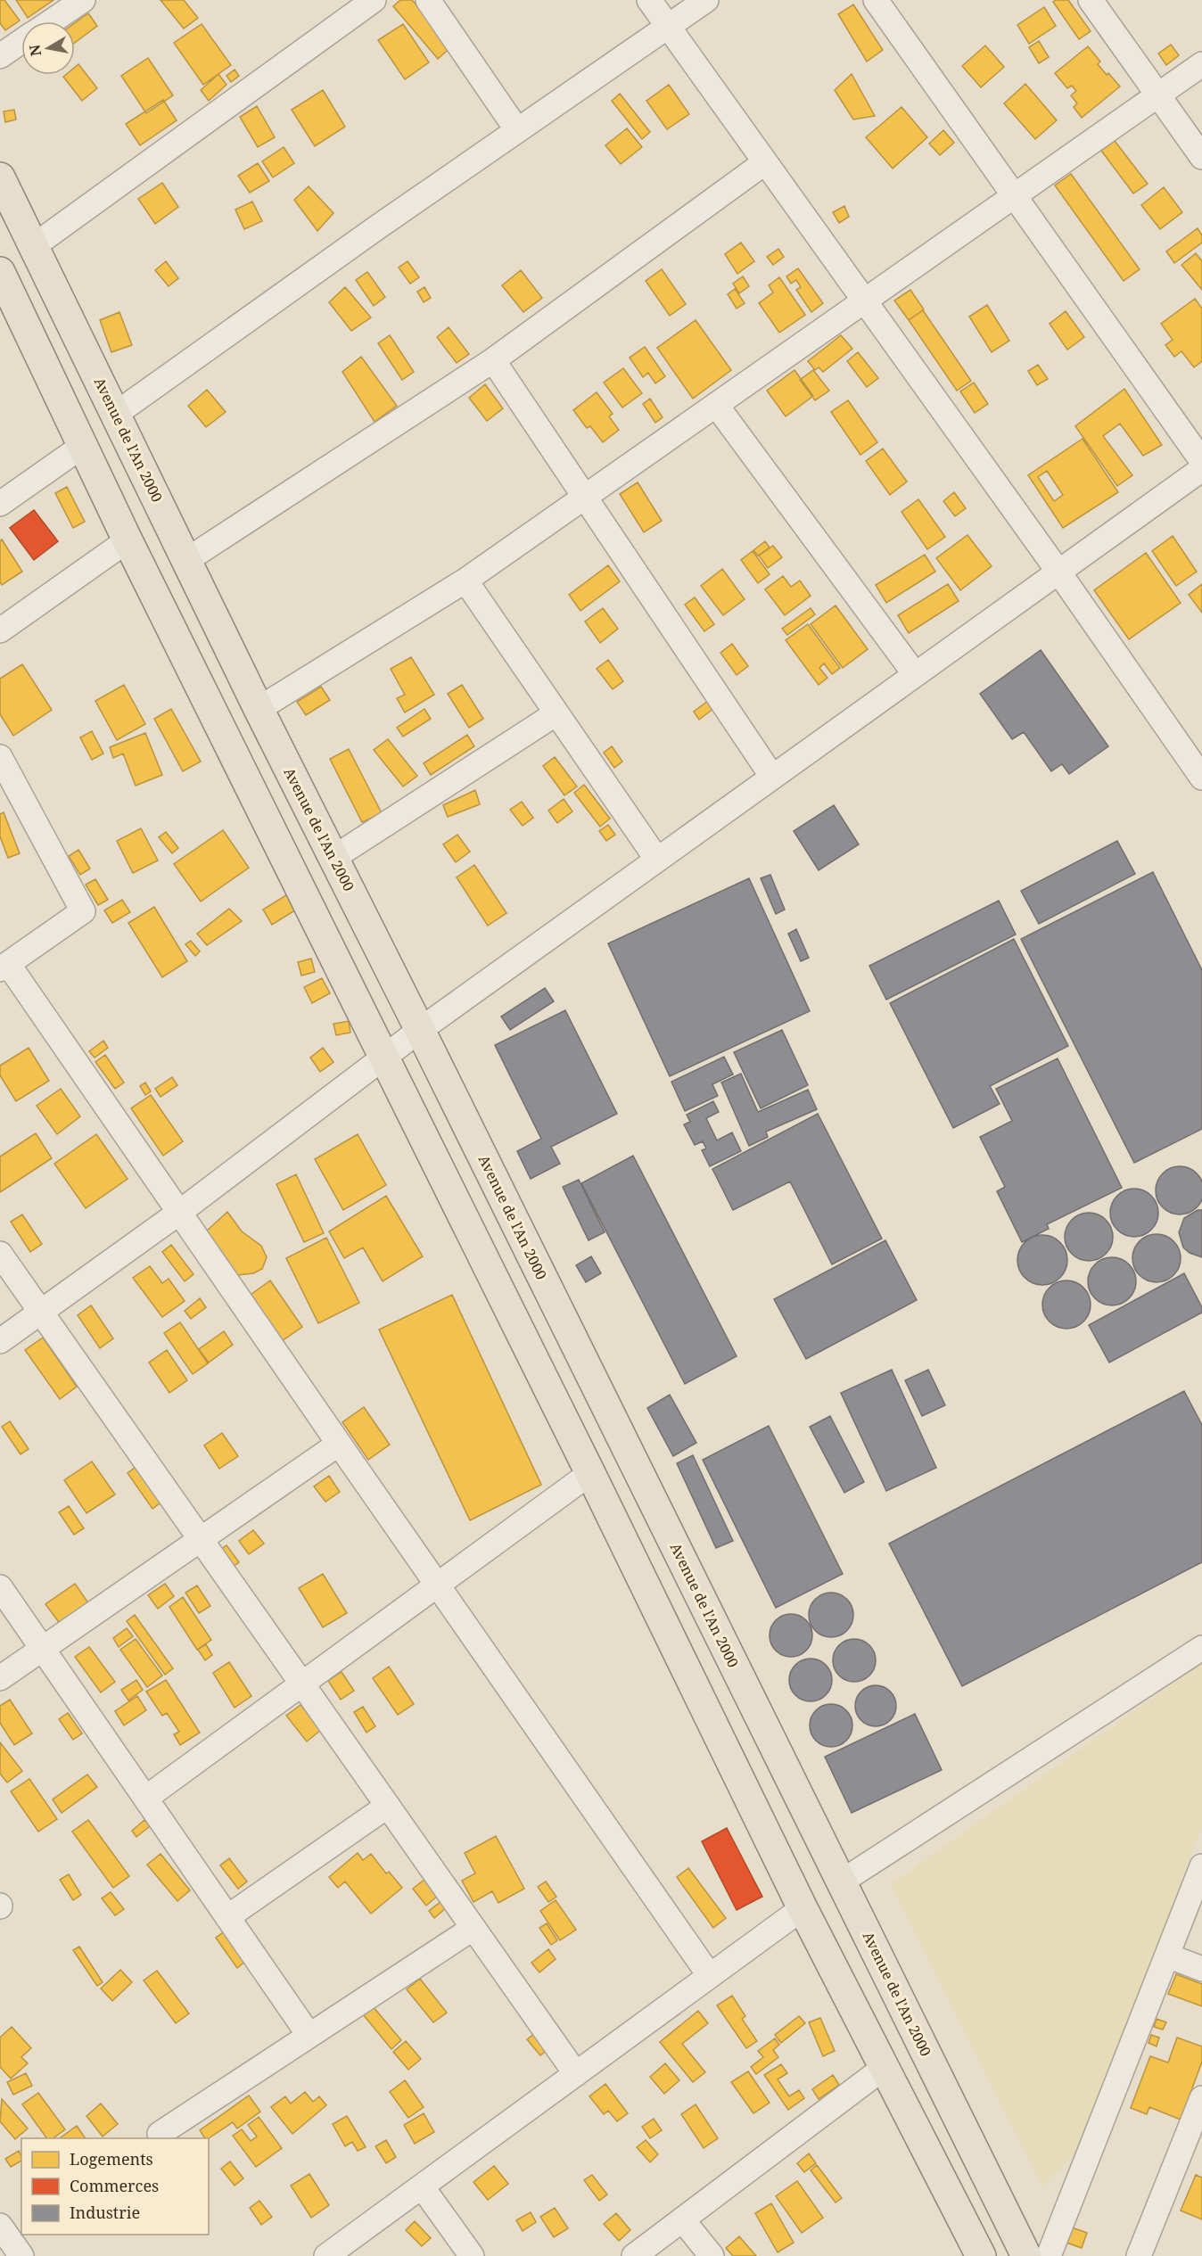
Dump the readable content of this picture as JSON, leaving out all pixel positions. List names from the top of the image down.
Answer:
{
  "streets": {
    "main road": ["Avenue de l'An 2000"]
  },
  "legend": ["Logements", "Commerces", "Industrie"],
  "north": "left"
}
